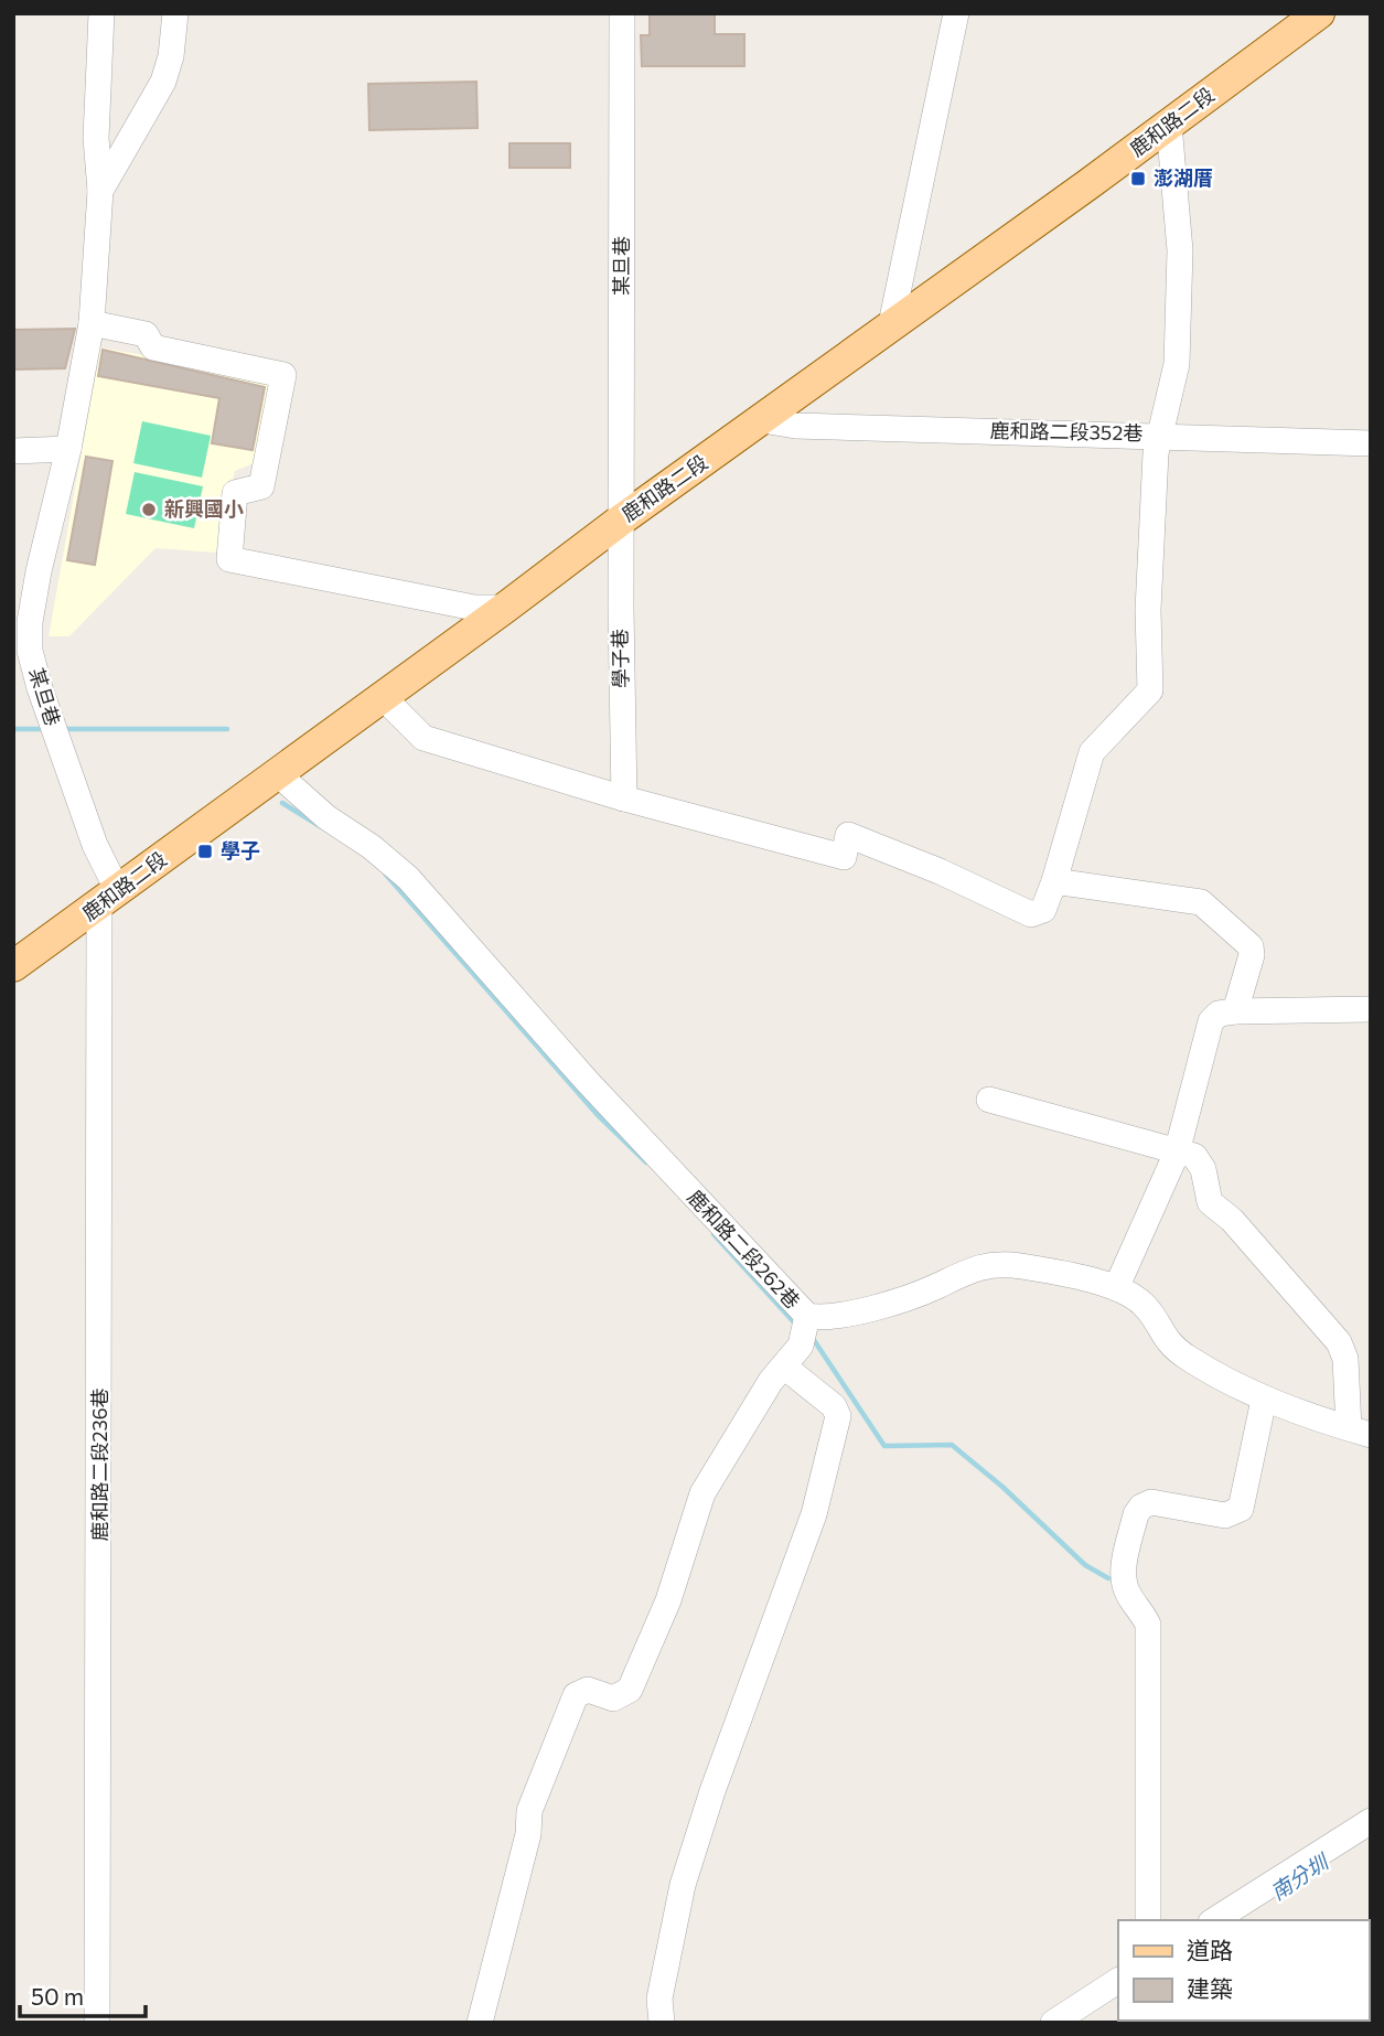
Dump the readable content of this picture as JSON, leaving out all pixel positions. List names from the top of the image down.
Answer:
{
  "streets": {
    "main road": ["鹿和路二段"],
    "street": [
      "某旦巷",
      "鹿和路二段352巷",
      "學子巷",
      "鹿和路二段262巷",
      "鹿和路二段236巷"
    ]
  },
  "crossings": [
    ["鹿和路二段", "某旦巷"],
    ["鹿和路二段", "鹿和路二段352巷"],
    ["鹿和路二段", "學子巷"],
    ["鹿和路二段", "鹿和路二段262巷"],
    ["鹿和路二段", "鹿和路二段236巷"],
    ["某旦巷", "學子巷"],
    ["某旦巷", "鹿和路二段236巷"]
  ],
  "water": ["南分圳"],
  "places": {
    "transit": ["澎湖厝", "學子"],
    "other": ["新興國小"]
  },
  "legend": ["道路", "建築"],
  "scale_bar": "50 m"
}
